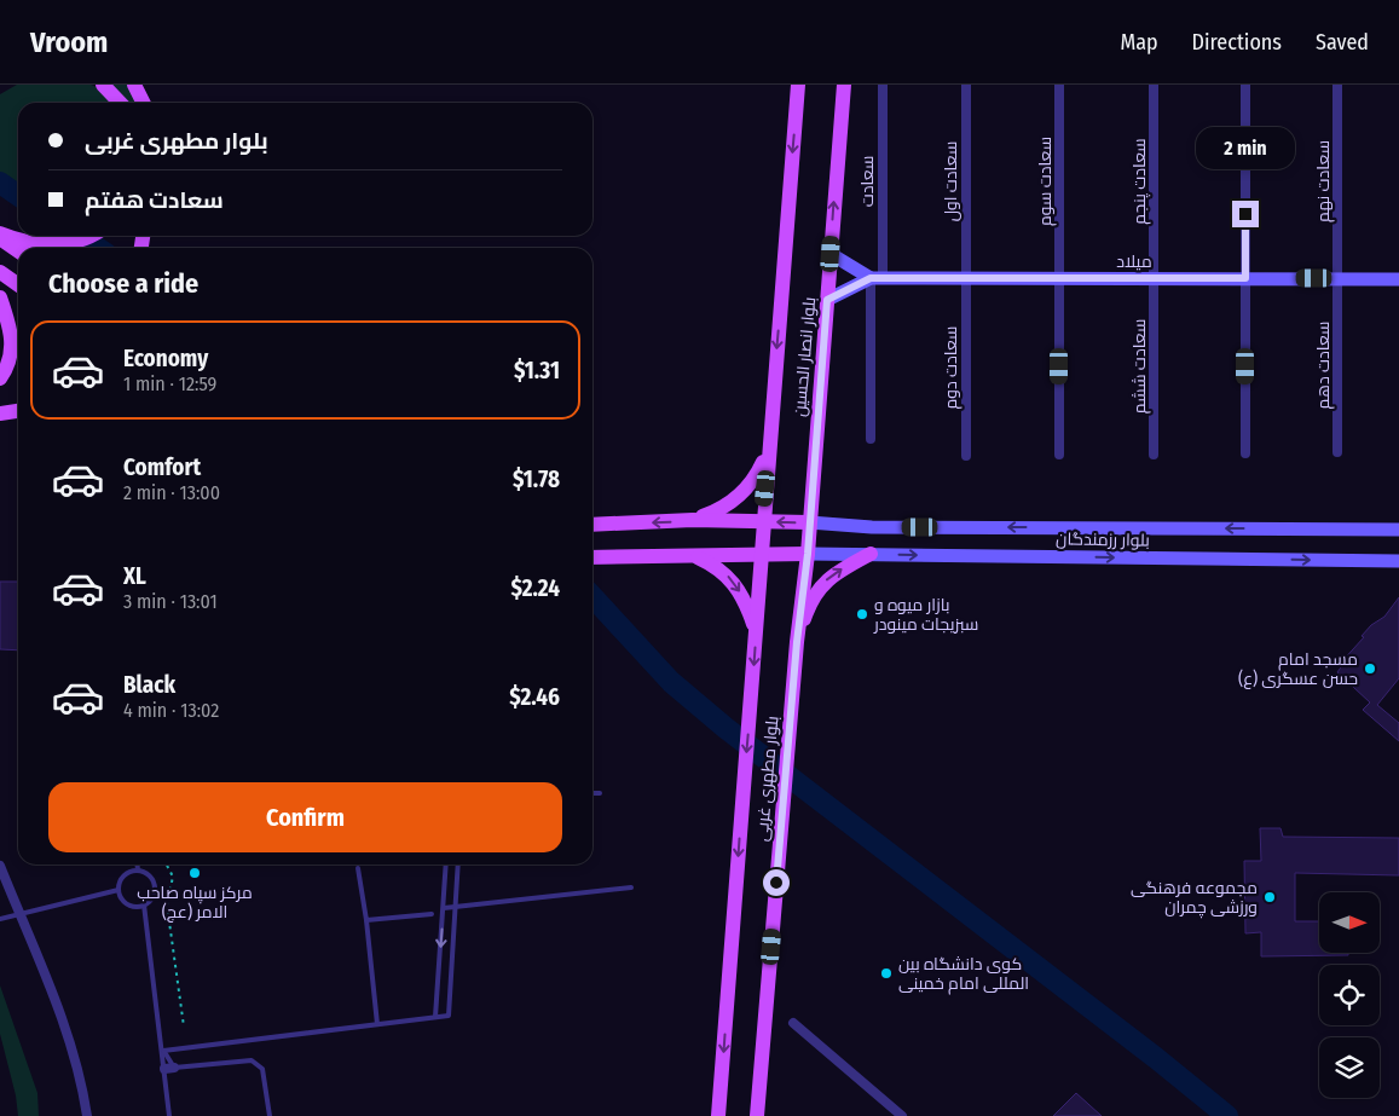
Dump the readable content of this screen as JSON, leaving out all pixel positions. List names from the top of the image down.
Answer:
{
  "streets": {
    "main road": [
      "میلاد",
      "بلوار انصار الحسین",
      "بلوار رزمندگان",
      "بلوار مطهری غربی"
    ],
    "street": [
      "سعادت",
      "سعادت اول",
      "سعادت سوم",
      "سعادت پنجم",
      "سعادت نهم",
      "سعادت دهم",
      "سعادت ششم",
      "سعادت دوم"
    ]
  },
  "crossings": [
    ["سعادت", "میلاد"],
    ["سعادت اول", "میلاد"],
    ["سعادت اول", "سعادت دوم"],
    ["سعادت سوم", "میلاد"],
    ["سعادت پنجم", "میلاد"],
    ["سعادت پنجم", "سعادت ششم"],
    ["سعادت نهم", "میلاد"],
    ["سعادت نهم", "سعادت دهم"],
    ["میلاد", "سعادت دهم"],
    ["میلاد", "سعادت ششم"],
    ["میلاد", "سعادت دوم"],
    ["بلوار انصار الحسین", "بلوار رزمندگان"],
    ["بلوار انصار الحسین", "بلوار مطهری غربی"],
    ["بلوار رزمندگان", "بلوار مطهری غربی"]
  ],
  "places": [
    "بازار میوه و سبزیجات مینودر",
    "مسجد امام حسن عسگری (ع)",
    "مرکز سپاه صاحب الامر (عج)",
    "مجموعه فرهنگی ورزشی چمران",
    "کوی دانشگاه بین المللی امام خمینی"
  ],
  "north": "right",
  "page": {
    "header": "Vroom",
    "nav": ["Map", "Directions", "Saved"],
    "banner": ["بلوار مطهری غربی", "سعادت هفتم"],
    "bubble": "2 min",
    "heading": "Choose a ride",
    "list": [
      {
        "name": "Economy",
        "note": "1 min · 12:59",
        "value": "$1.31"
      },
      {
        "name": "Comfort",
        "note": "2 min · 13:00",
        "value": "$1.78"
      },
      {
        "name": "XL",
        "note": "3 min · 13:01",
        "value": "$2.24"
      },
      {
        "name": "Black",
        "note": "4 min · 13:02",
        "value": "$2.46"
      }
    ],
    "buttons": "Confirm"
  }
}
